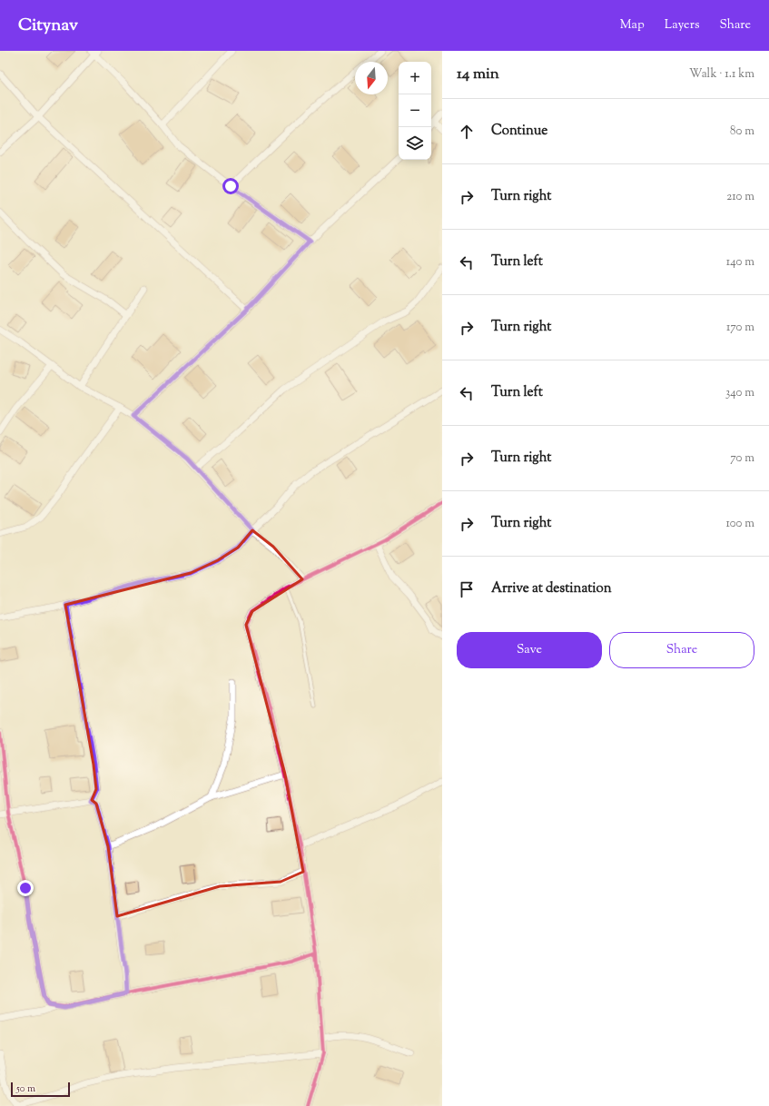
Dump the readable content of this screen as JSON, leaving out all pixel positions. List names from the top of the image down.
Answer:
{
  "scale_bar": "50 m",
  "north": "bottom",
  "page": {
    "header": "Citynav",
    "nav": ["Map", "Layers", "Share"],
    "heading": ["14 min", "Walk · 1.1 km"],
    "map_buttons": ["+", "−"],
    "list": [
      ["Continue", "80 m"],
      ["Turn right", "210 m"],
      ["Turn left", "140 m"],
      ["Turn right", "170 m"],
      ["Turn left", "340 m"],
      ["Turn right", "70 m"],
      ["Turn right", "100 m"],
      "Arrive at destination"
    ],
    "buttons": ["Save", "Share"],
    "scale": "50 m"
  }
}
